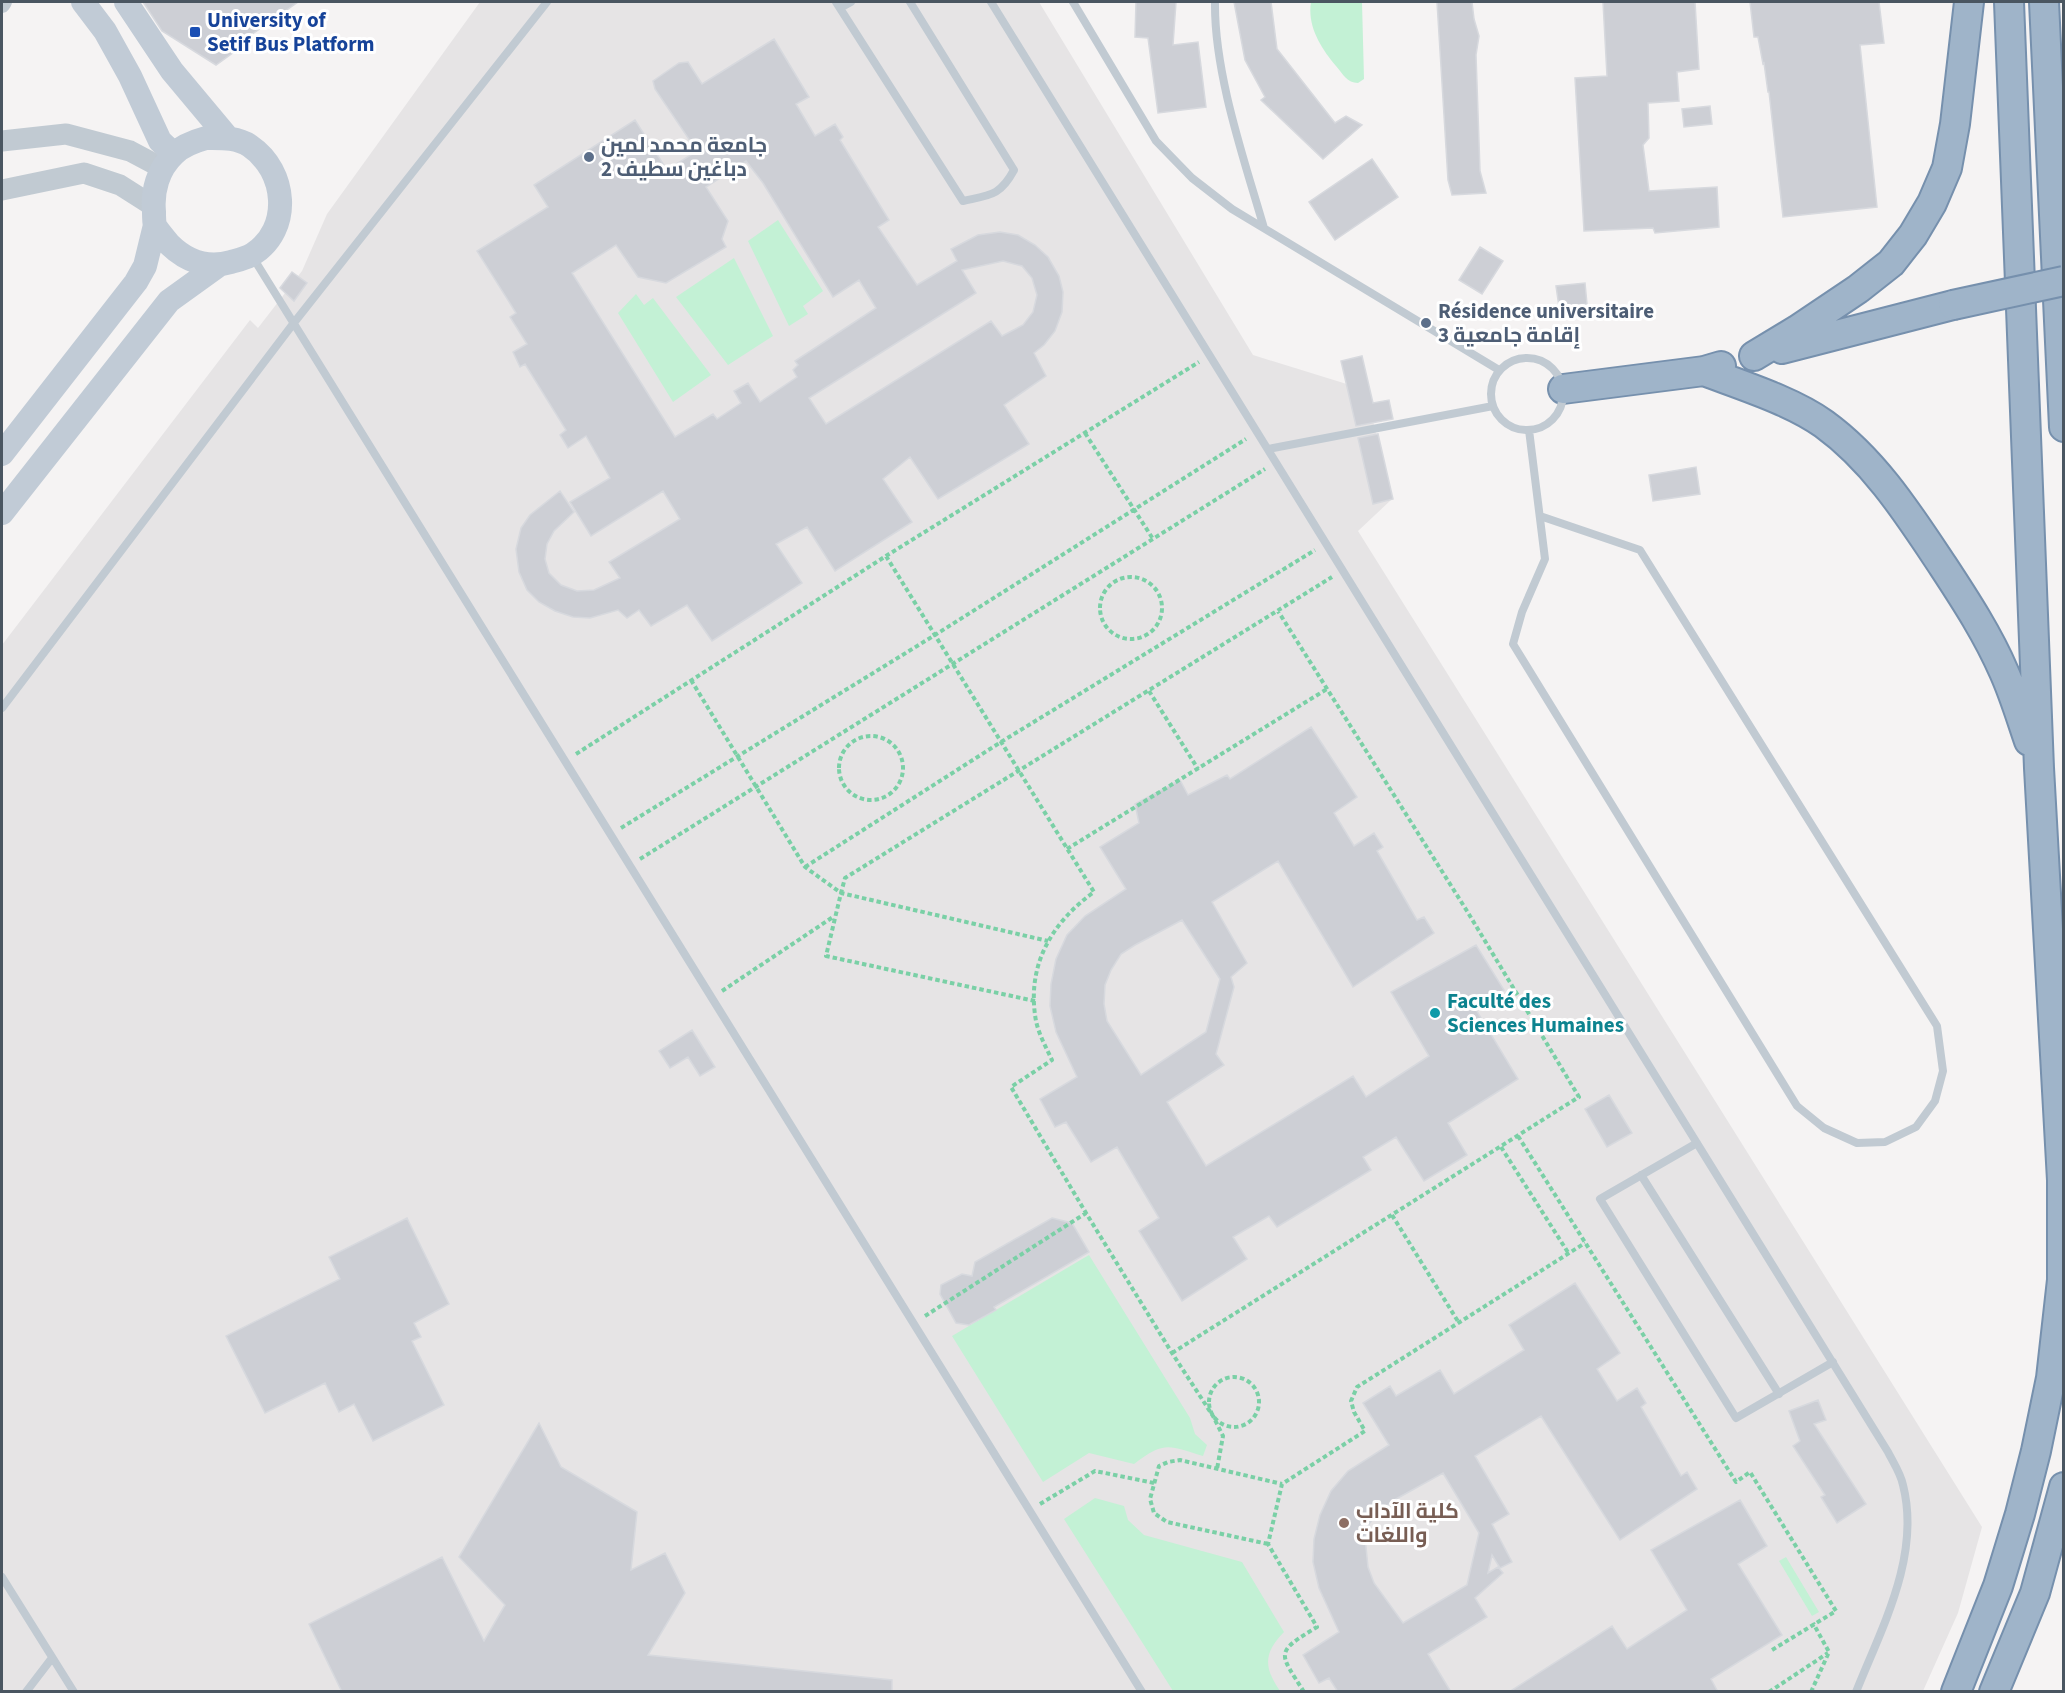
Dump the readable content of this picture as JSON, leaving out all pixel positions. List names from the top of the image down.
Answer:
{
  "places": {
    "transit": ["University of Setif Bus Platform"],
    "other": [
      "جامعة محمد لمين دباغين سطيف 2",
      "Résidence universitaire إقامة جامعية 3",
      "Faculté des Sciences Humaines",
      "كلية الآداب واللغات"
    ]
  }
}
